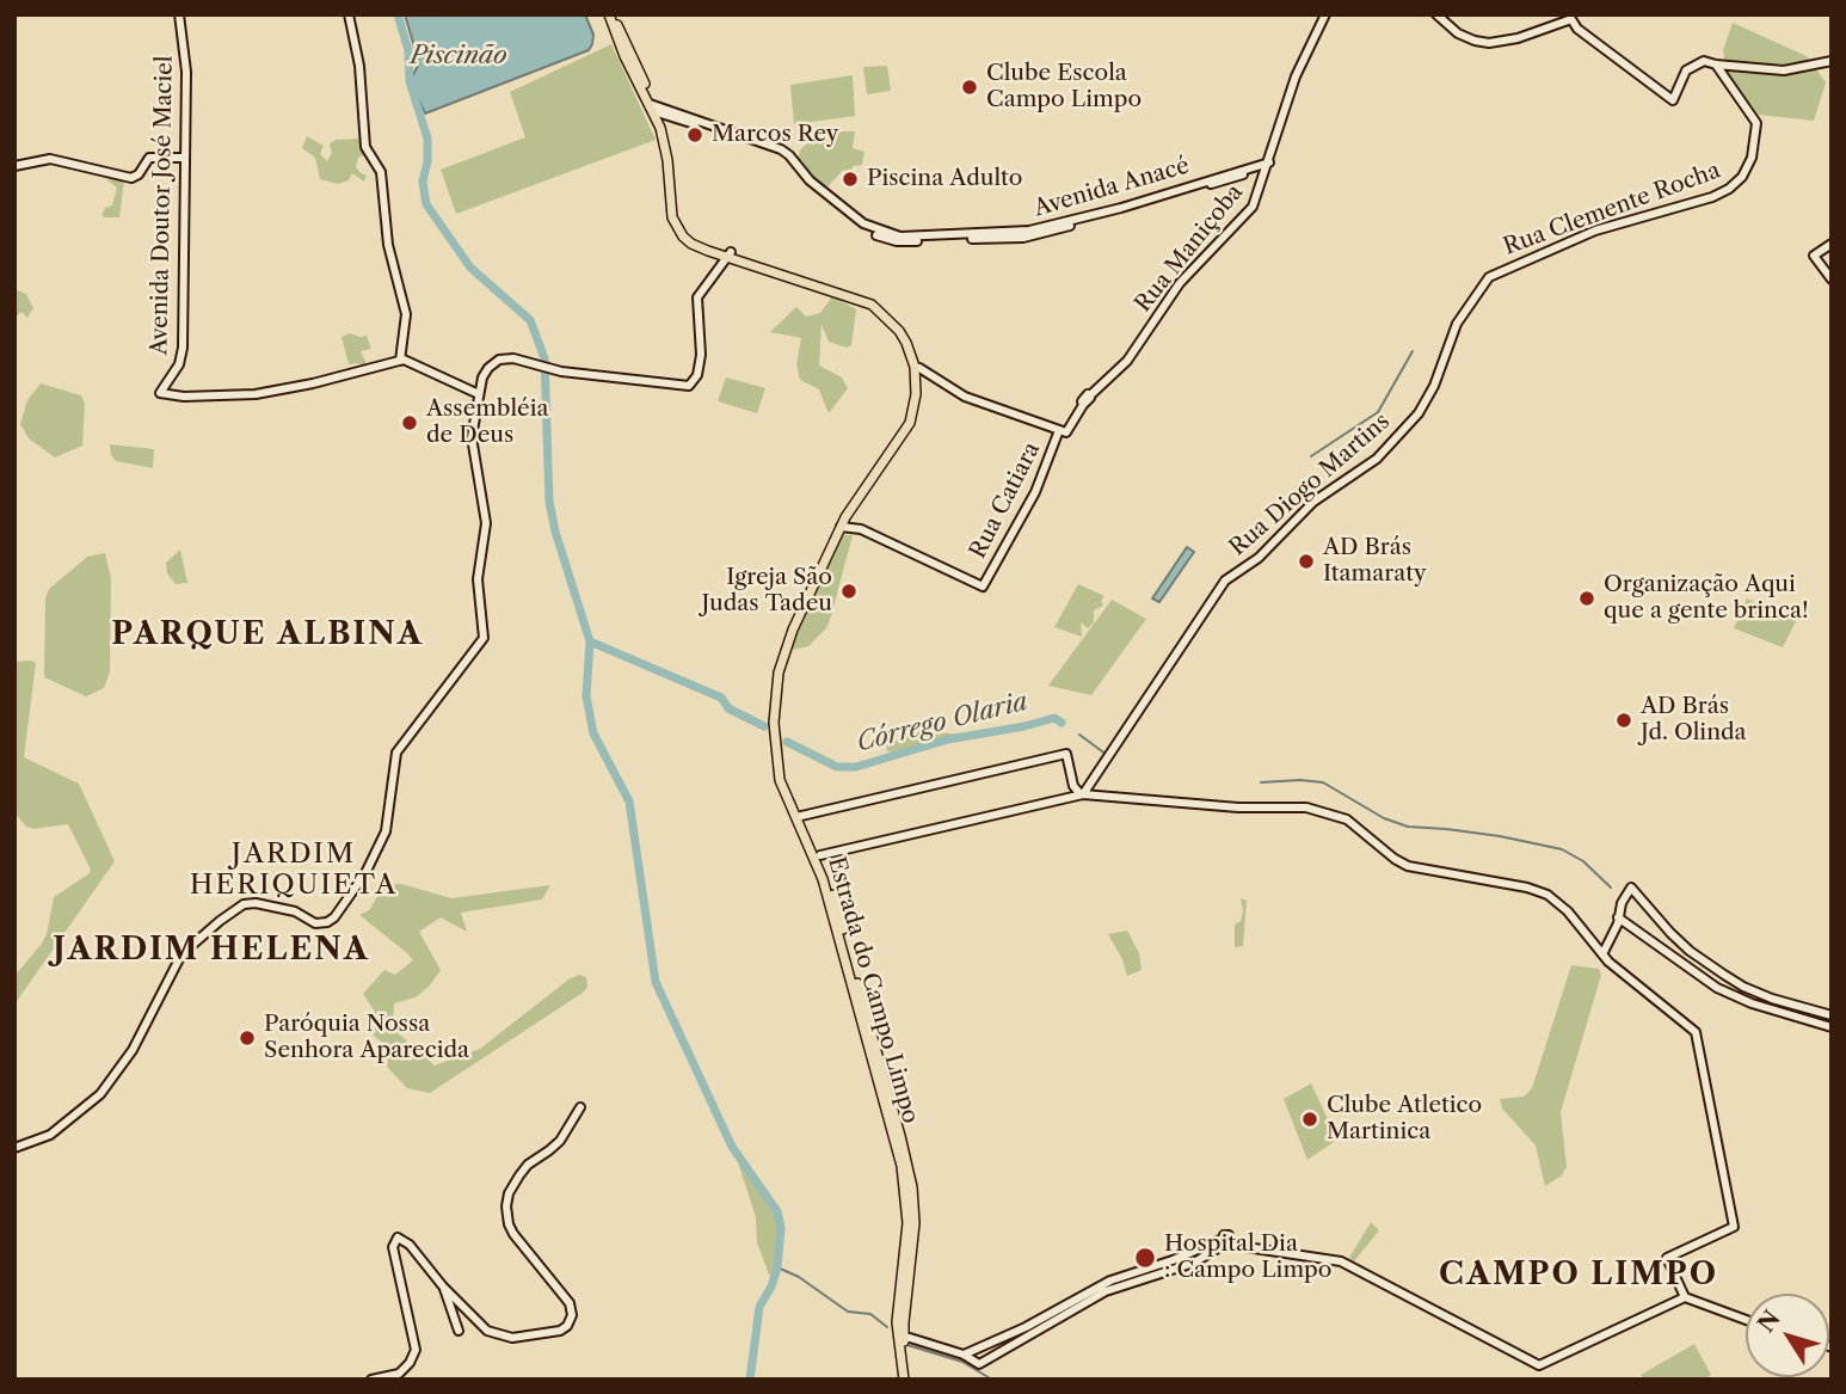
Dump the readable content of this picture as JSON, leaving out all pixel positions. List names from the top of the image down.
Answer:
{
  "streets": {
    "main road": ["Estrada do Campo Limpo"],
    "street": [
      "Avenida Anacé",
      "Avenida Doutor José Maciel",
      "Rua Clemente Rocha",
      "Rua Maniçoba",
      "Rua Diogo Martins",
      "Rua Catiara"
    ]
  },
  "crossings": [
    ["Avenida Anacé", "Rua Maniçoba"],
    ["Avenida Anacé", "Estrada do Campo Limpo"],
    ["Rua Clemente Rocha", "Rua Diogo Martins"],
    ["Rua Maniçoba", "Rua Catiara"],
    ["Rua Catiara", "Estrada do Campo Limpo"]
  ],
  "districts": [
    "PARQUE ALBINA",
    "JARDIM HERIQUIETA",
    "JARDIM HELENA",
    "CAMPO LIMPO"
  ],
  "water": ["Piscinão", "Córrego Olaria"],
  "places": [
    "Clube Escola Campo Limpo",
    "Marcos Rey",
    "Piscina Adulto",
    "Assembléia de Deus",
    "AD Brás Itamaraty",
    "Igreja São Judas Tadeu",
    "Organização Aqui que a gente brinca!",
    "AD Brás Jd. Olinda",
    "Paróquia Nossa Senhora Aparecida",
    "Clube Atletico Martinica",
    "Hospital Dia : Campo Limpo"
  ],
  "north": "top left"
}
